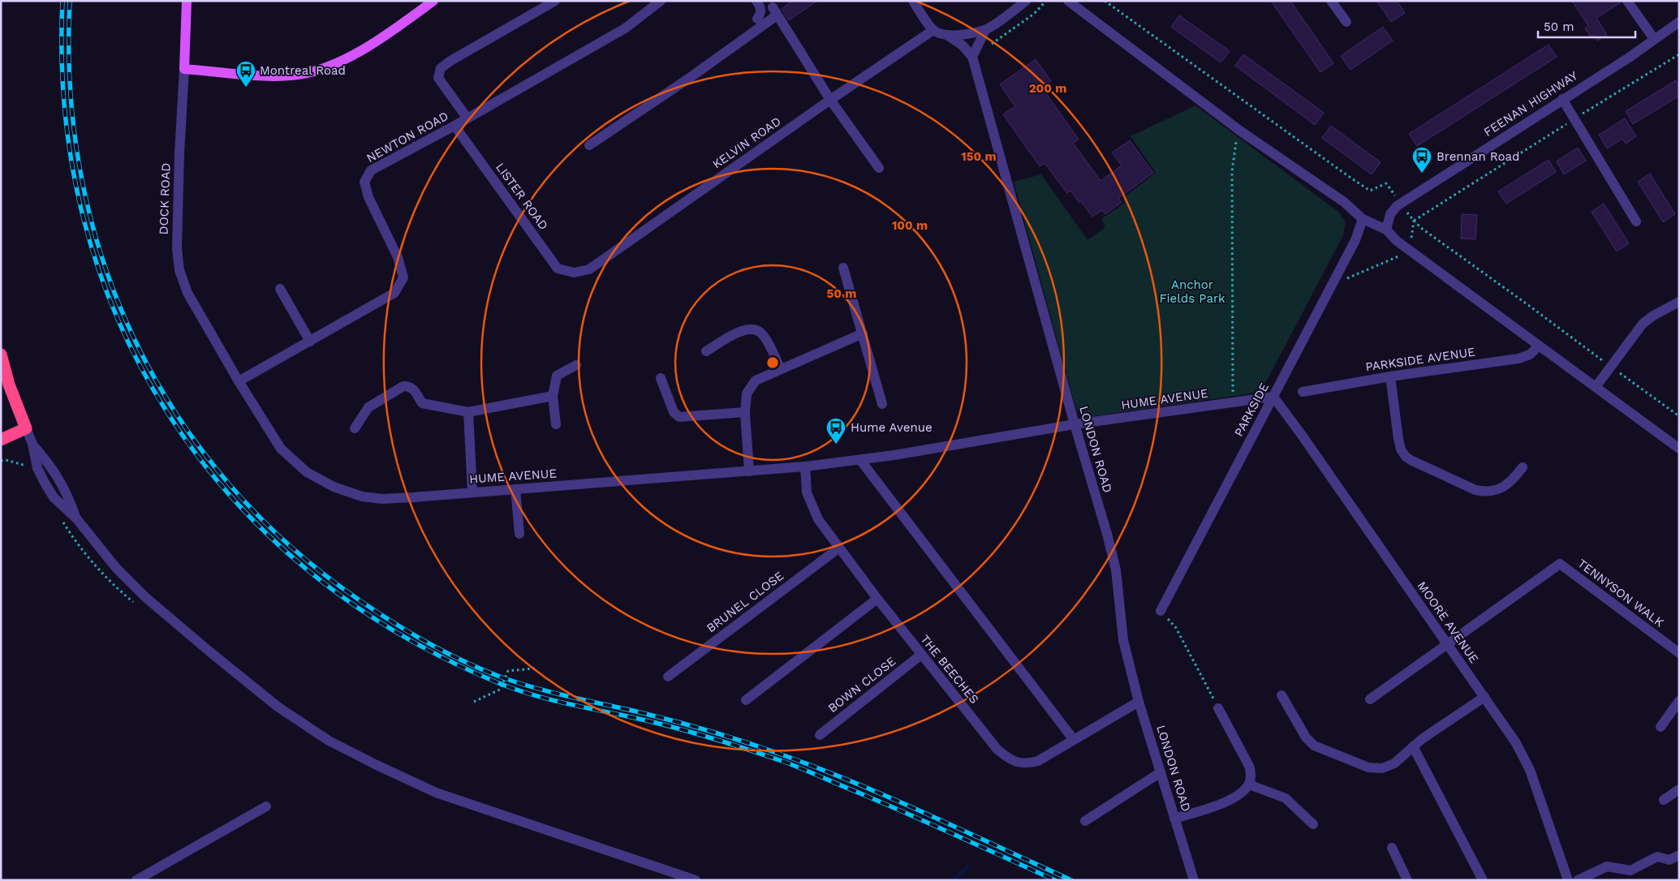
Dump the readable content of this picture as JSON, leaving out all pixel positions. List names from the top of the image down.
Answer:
{
  "streets": {
    "main road": ["DOCK ROAD"],
    "street": [
      "FEENAN HIGHWAY",
      "NEWTON ROAD",
      "KELVIN ROAD",
      "LISTER ROAD",
      "PARKSIDE AVENUE",
      "HUME AVENUE",
      "PARKSIDE",
      "LONDON ROAD",
      "TENNYSON WALK",
      "BRUNEL CLOSE",
      "MOORE AVENUE",
      "THE BEECHES",
      "BOWN CLOSE"
    ]
  },
  "crossings": [
    ["NEWTON ROAD", "LISTER ROAD"],
    ["NEWTON ROAD", "DOCK ROAD"],
    ["NEWTON ROAD", "HUME AVENUE"],
    ["KELVIN ROAD", "LISTER ROAD"],
    ["DOCK ROAD", "HUME AVENUE"],
    ["HUME AVENUE", "PARKSIDE"],
    ["HUME AVENUE", "LONDON ROAD"],
    ["HUME AVENUE", "MOORE AVENUE"],
    ["HUME AVENUE", "THE BEECHES"],
    ["PARKSIDE", "MOORE AVENUE"],
    ["LONDON ROAD", "THE BEECHES"],
    ["TENNYSON WALK", "MOORE AVENUE"],
    ["BRUNEL CLOSE", "THE BEECHES"],
    ["THE BEECHES", "BOWN CLOSE"]
  ],
  "parks": ["Anchor Fields Park"],
  "places": {
    "bus stop": ["Montreal Road", "Brennan Road", "Hume Avenue"]
  },
  "scale_bar": "50 m",
  "rings": [
    "200 m",
    "150 m",
    "100 m",
    "50 m"
  ]
}
